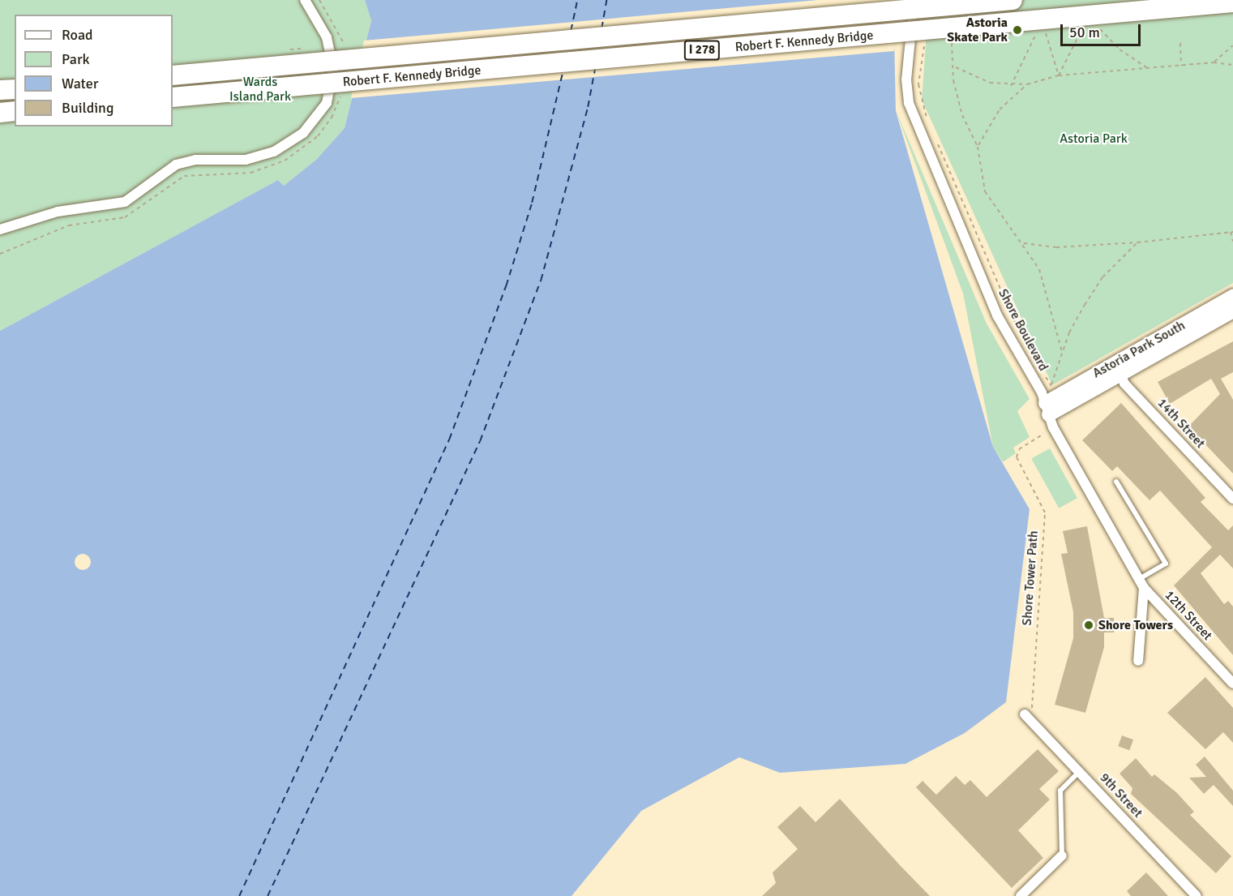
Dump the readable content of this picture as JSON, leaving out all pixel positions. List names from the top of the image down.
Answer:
{
  "streets": {
    "highway": ["Robert F. Kennedy Bridge", "I 278"],
    "street": [
      "Shore Boulevard",
      "Astoria Park South",
      "14th Street",
      "12th Street",
      "9th Street"
    ],
    "path": ["Shore Tower Path"]
  },
  "crossings": [
    ["Shore Boulevard", "Astoria Park South"],
    ["Shore Boulevard", "12th Street"],
    ["Astoria Park South", "14th Street"]
  ],
  "parks": ["Wards Island Park", "Astoria Park"],
  "places": ["Astoria Skate Park", "Shore Towers"],
  "legend": [
    "Road",
    "Park",
    "Water",
    "Building"
  ],
  "scale_bar": "50 m"
}
